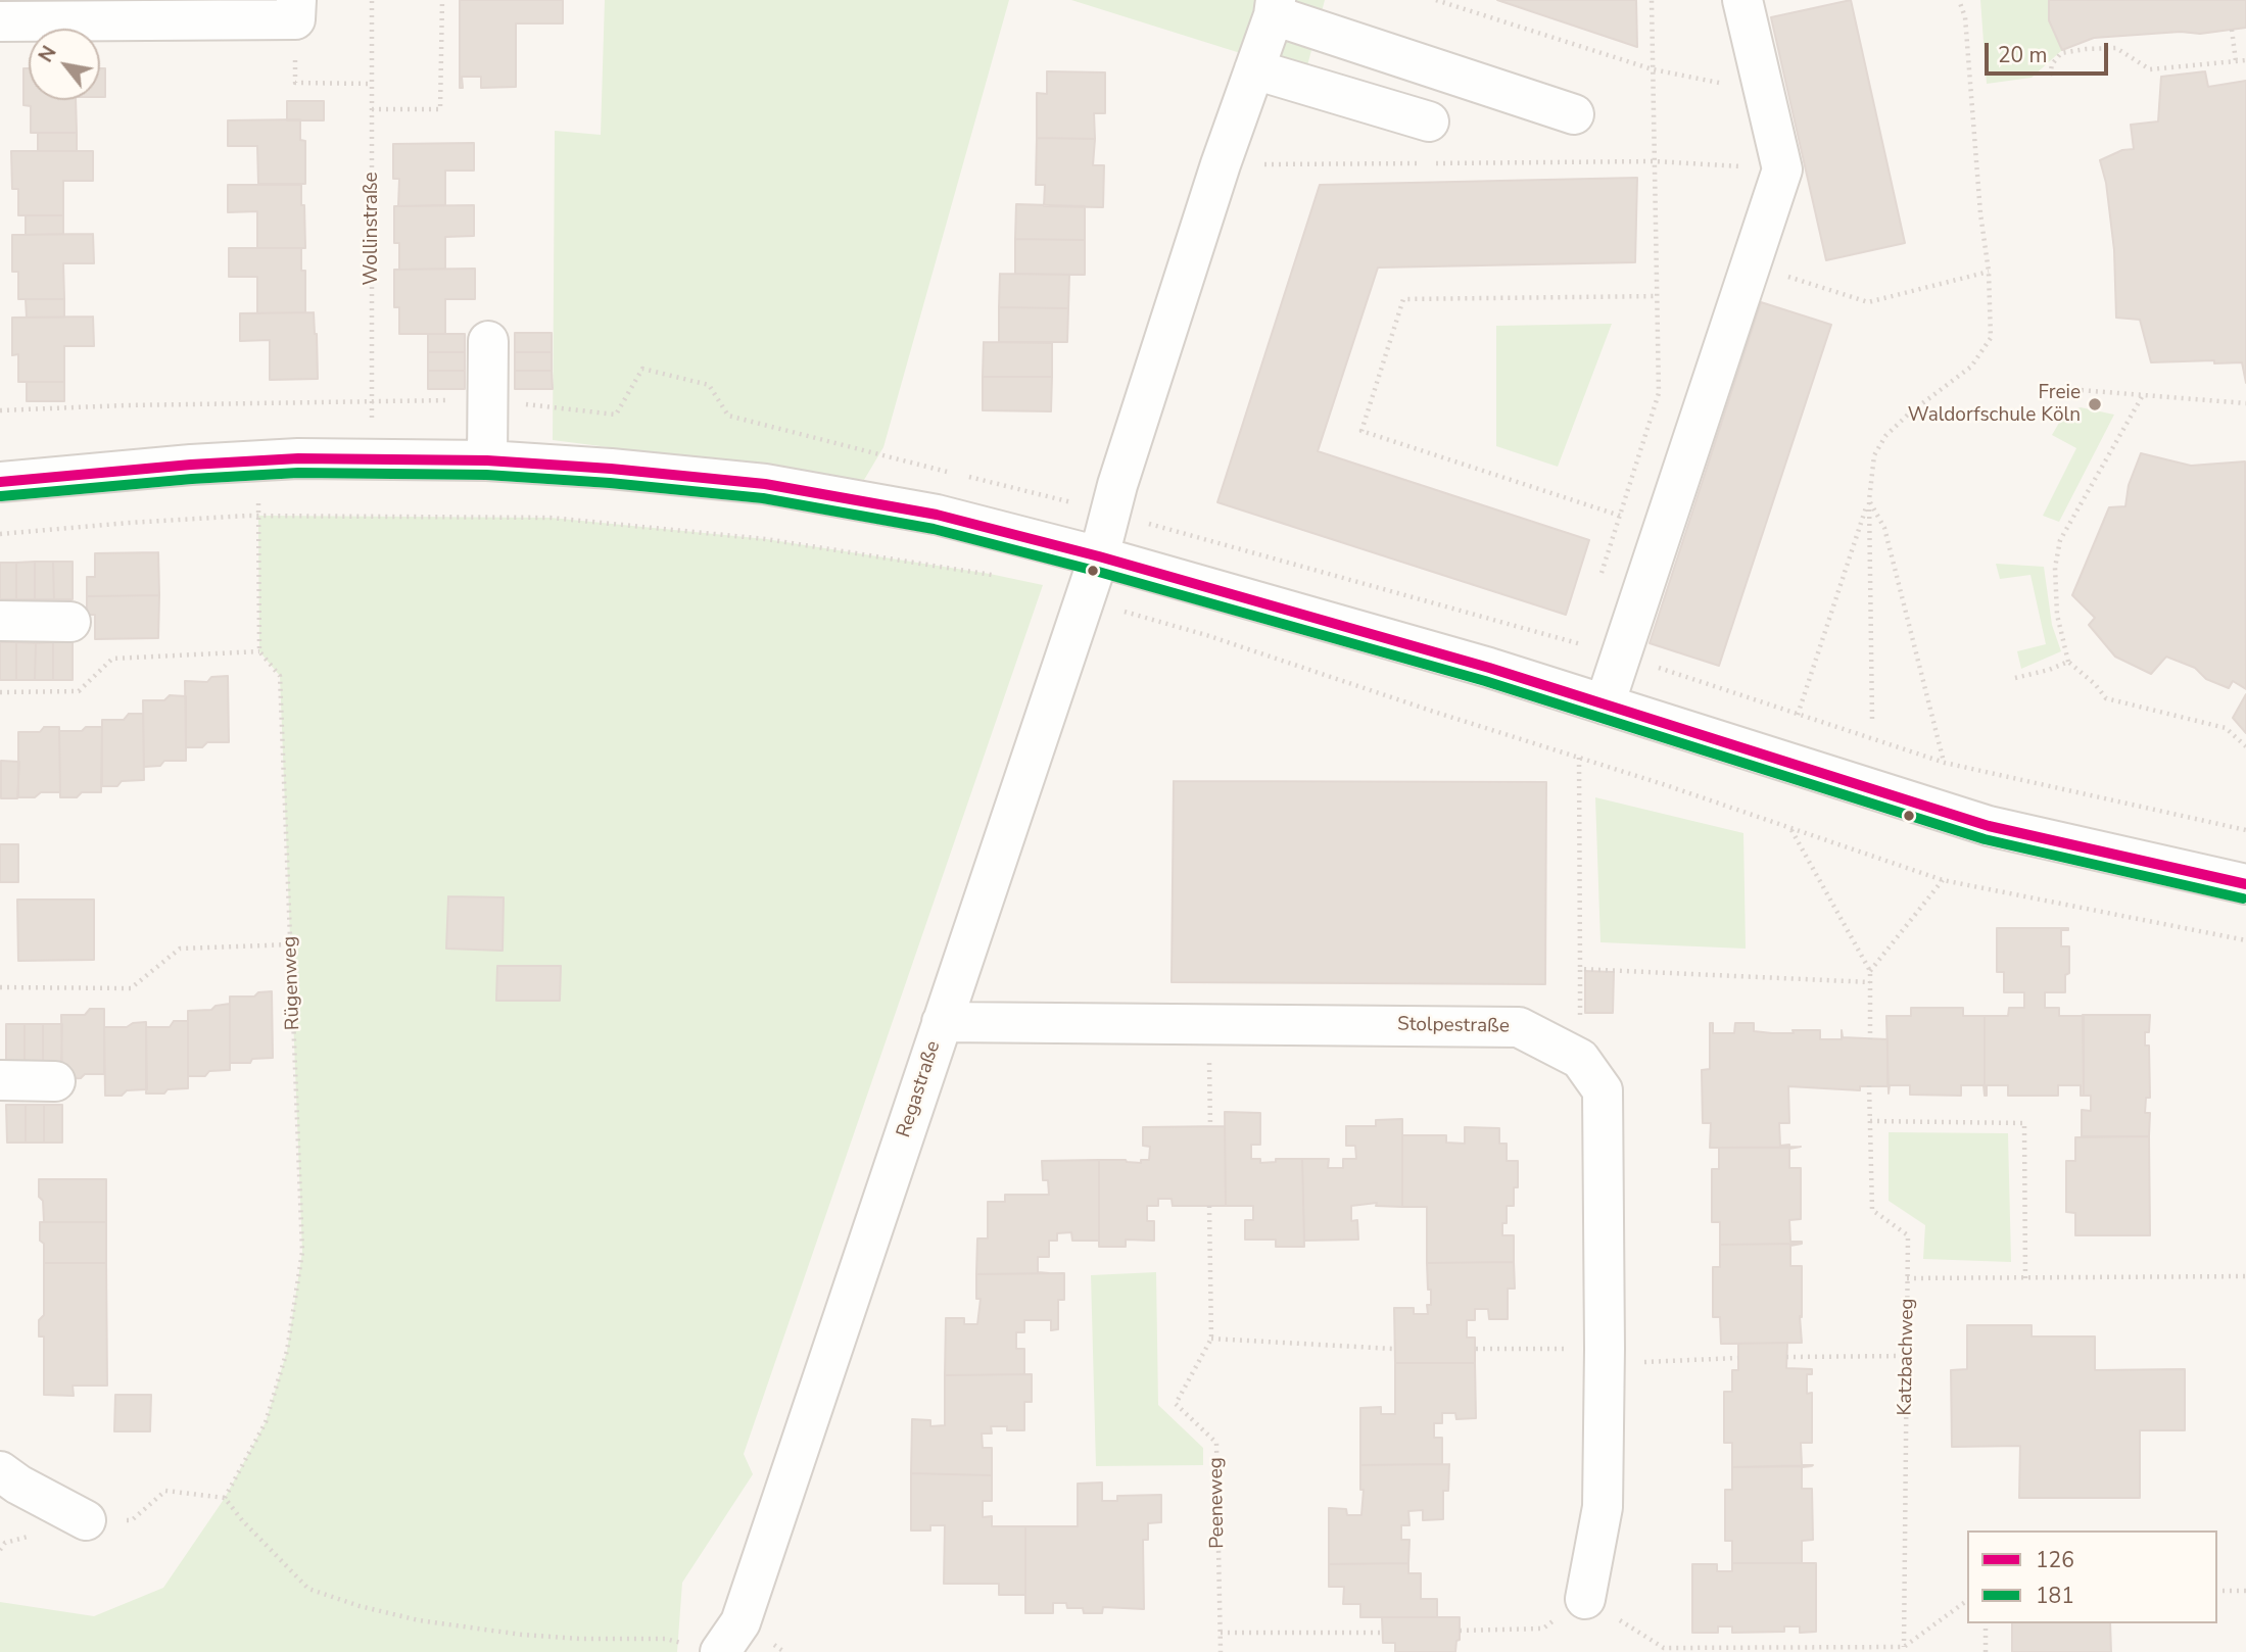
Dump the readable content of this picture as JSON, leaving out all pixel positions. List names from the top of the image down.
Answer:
{
  "streets": {
    "street": ["Stolpestraße", "Regastraße"],
    "path": [
      "Wollinstraße",
      "Rügenweg",
      "Katzbachweg",
      "Peeneweg"
    ]
  },
  "crossings": [
    ["Stolpestraße", "Regastraße"]
  ],
  "places": ["Freie Waldorfschule Köln"],
  "lines": ["transit line 126", "transit line 181"],
  "legend": ["126", "181"],
  "scale_bar": "20 m",
  "north": "top left"
}
